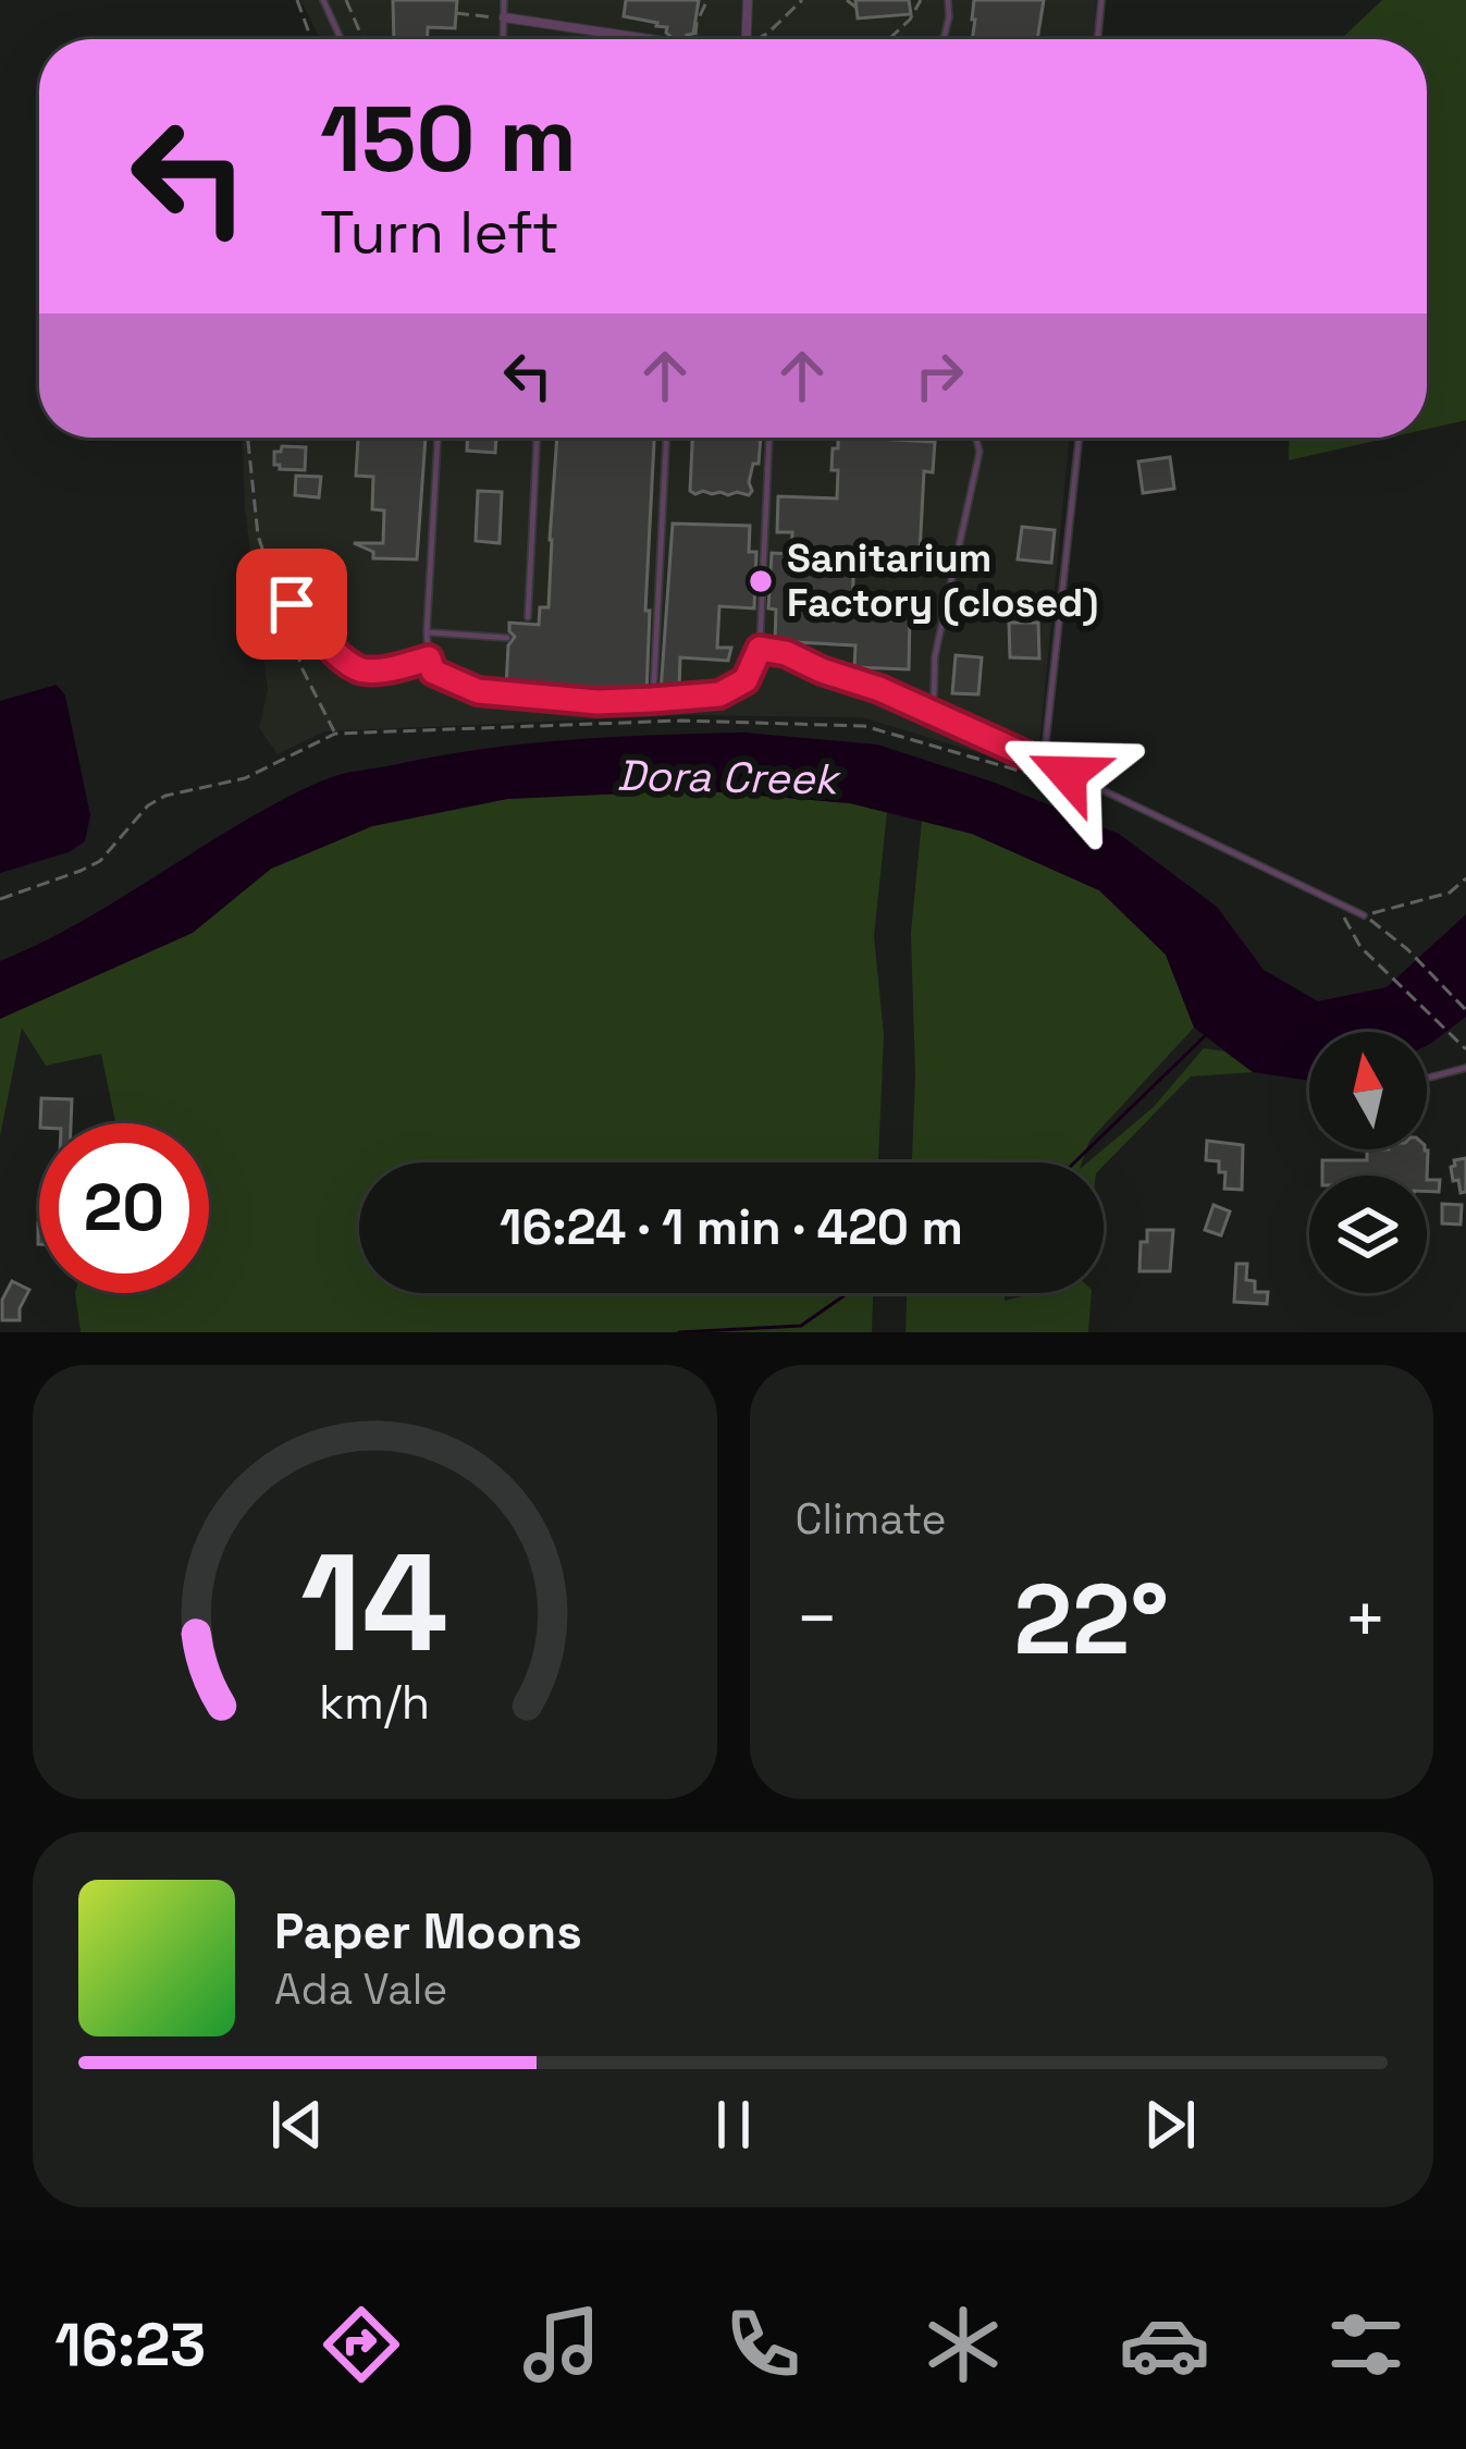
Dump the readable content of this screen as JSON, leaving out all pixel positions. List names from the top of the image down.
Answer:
{
  "water": ["Dora Creek"],
  "places": ["Sanitarium Factory (closed)"],
  "north": "top",
  "page": {
    "turn": ["150 m", "Turn left"],
    "limit": "20",
    "trip": "16:24 · 1 min · 420 m",
    "tile": "Climate",
    "heat": ["−", "22°", "+"],
    "song": ["Paper Moons", "Ada Vale"],
    "tabs": "16:23",
    "gauge": ["14", "km/h"]
  }
}
